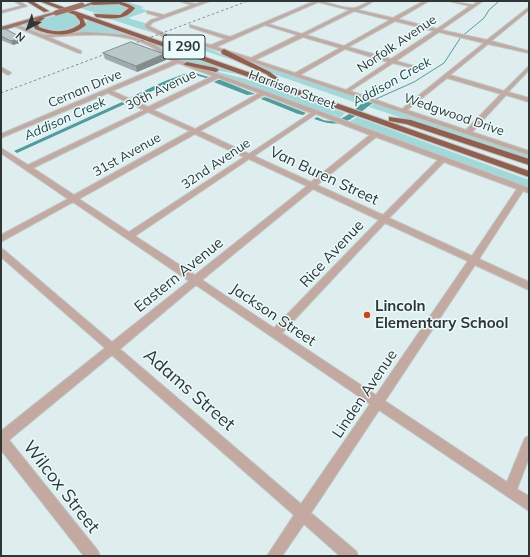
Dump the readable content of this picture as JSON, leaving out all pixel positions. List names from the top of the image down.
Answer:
{
  "streets": {
    "highway": ["I 290"],
    "street": [
      "Norfolk Avenue",
      "Cernan Drive",
      "30th Avenue",
      "Harrison Street",
      "Wedgwood Drive",
      "31st Avenue",
      "32nd Avenue",
      "Van Buren Street",
      "Rice Avenue",
      "Eastern Avenue",
      "Jackson Street",
      "Adams Street",
      "Linden Avenue",
      "Wilcox Street"
    ]
  },
  "crossings": [
    ["Norfolk Avenue", "Wedgwood Drive"],
    ["Cernan Drive", "Harrison Street"],
    ["Cernan Drive", "Van Buren Street"],
    ["30th Avenue", "Harrison Street"],
    ["30th Avenue", "Van Buren Street"],
    ["30th Avenue", "Jackson Street"],
    ["Harrison Street", "31st Avenue"],
    ["Harrison Street", "32nd Avenue"],
    ["Harrison Street", "Rice Avenue"],
    ["Harrison Street", "Eastern Avenue"],
    ["Harrison Street", "Linden Avenue"],
    ["31st Avenue", "Van Buren Street"],
    ["31st Avenue", "Jackson Street"],
    ["32nd Avenue", "Van Buren Street"],
    ["32nd Avenue", "Jackson Street"],
    ["Van Buren Street", "Rice Avenue"],
    ["Van Buren Street", "Eastern Avenue"],
    ["Van Buren Street", "Linden Avenue"],
    ["Rice Avenue", "Jackson Street"],
    ["Eastern Avenue", "Jackson Street"],
    ["Eastern Avenue", "Adams Street"],
    ["Eastern Avenue", "Wilcox Street"],
    ["Jackson Street", "Linden Avenue"],
    ["Adams Street", "Linden Avenue"]
  ],
  "water": ["Addison Creek"],
  "places": ["Lincoln Elementary School"],
  "north": "bottom left"
}
